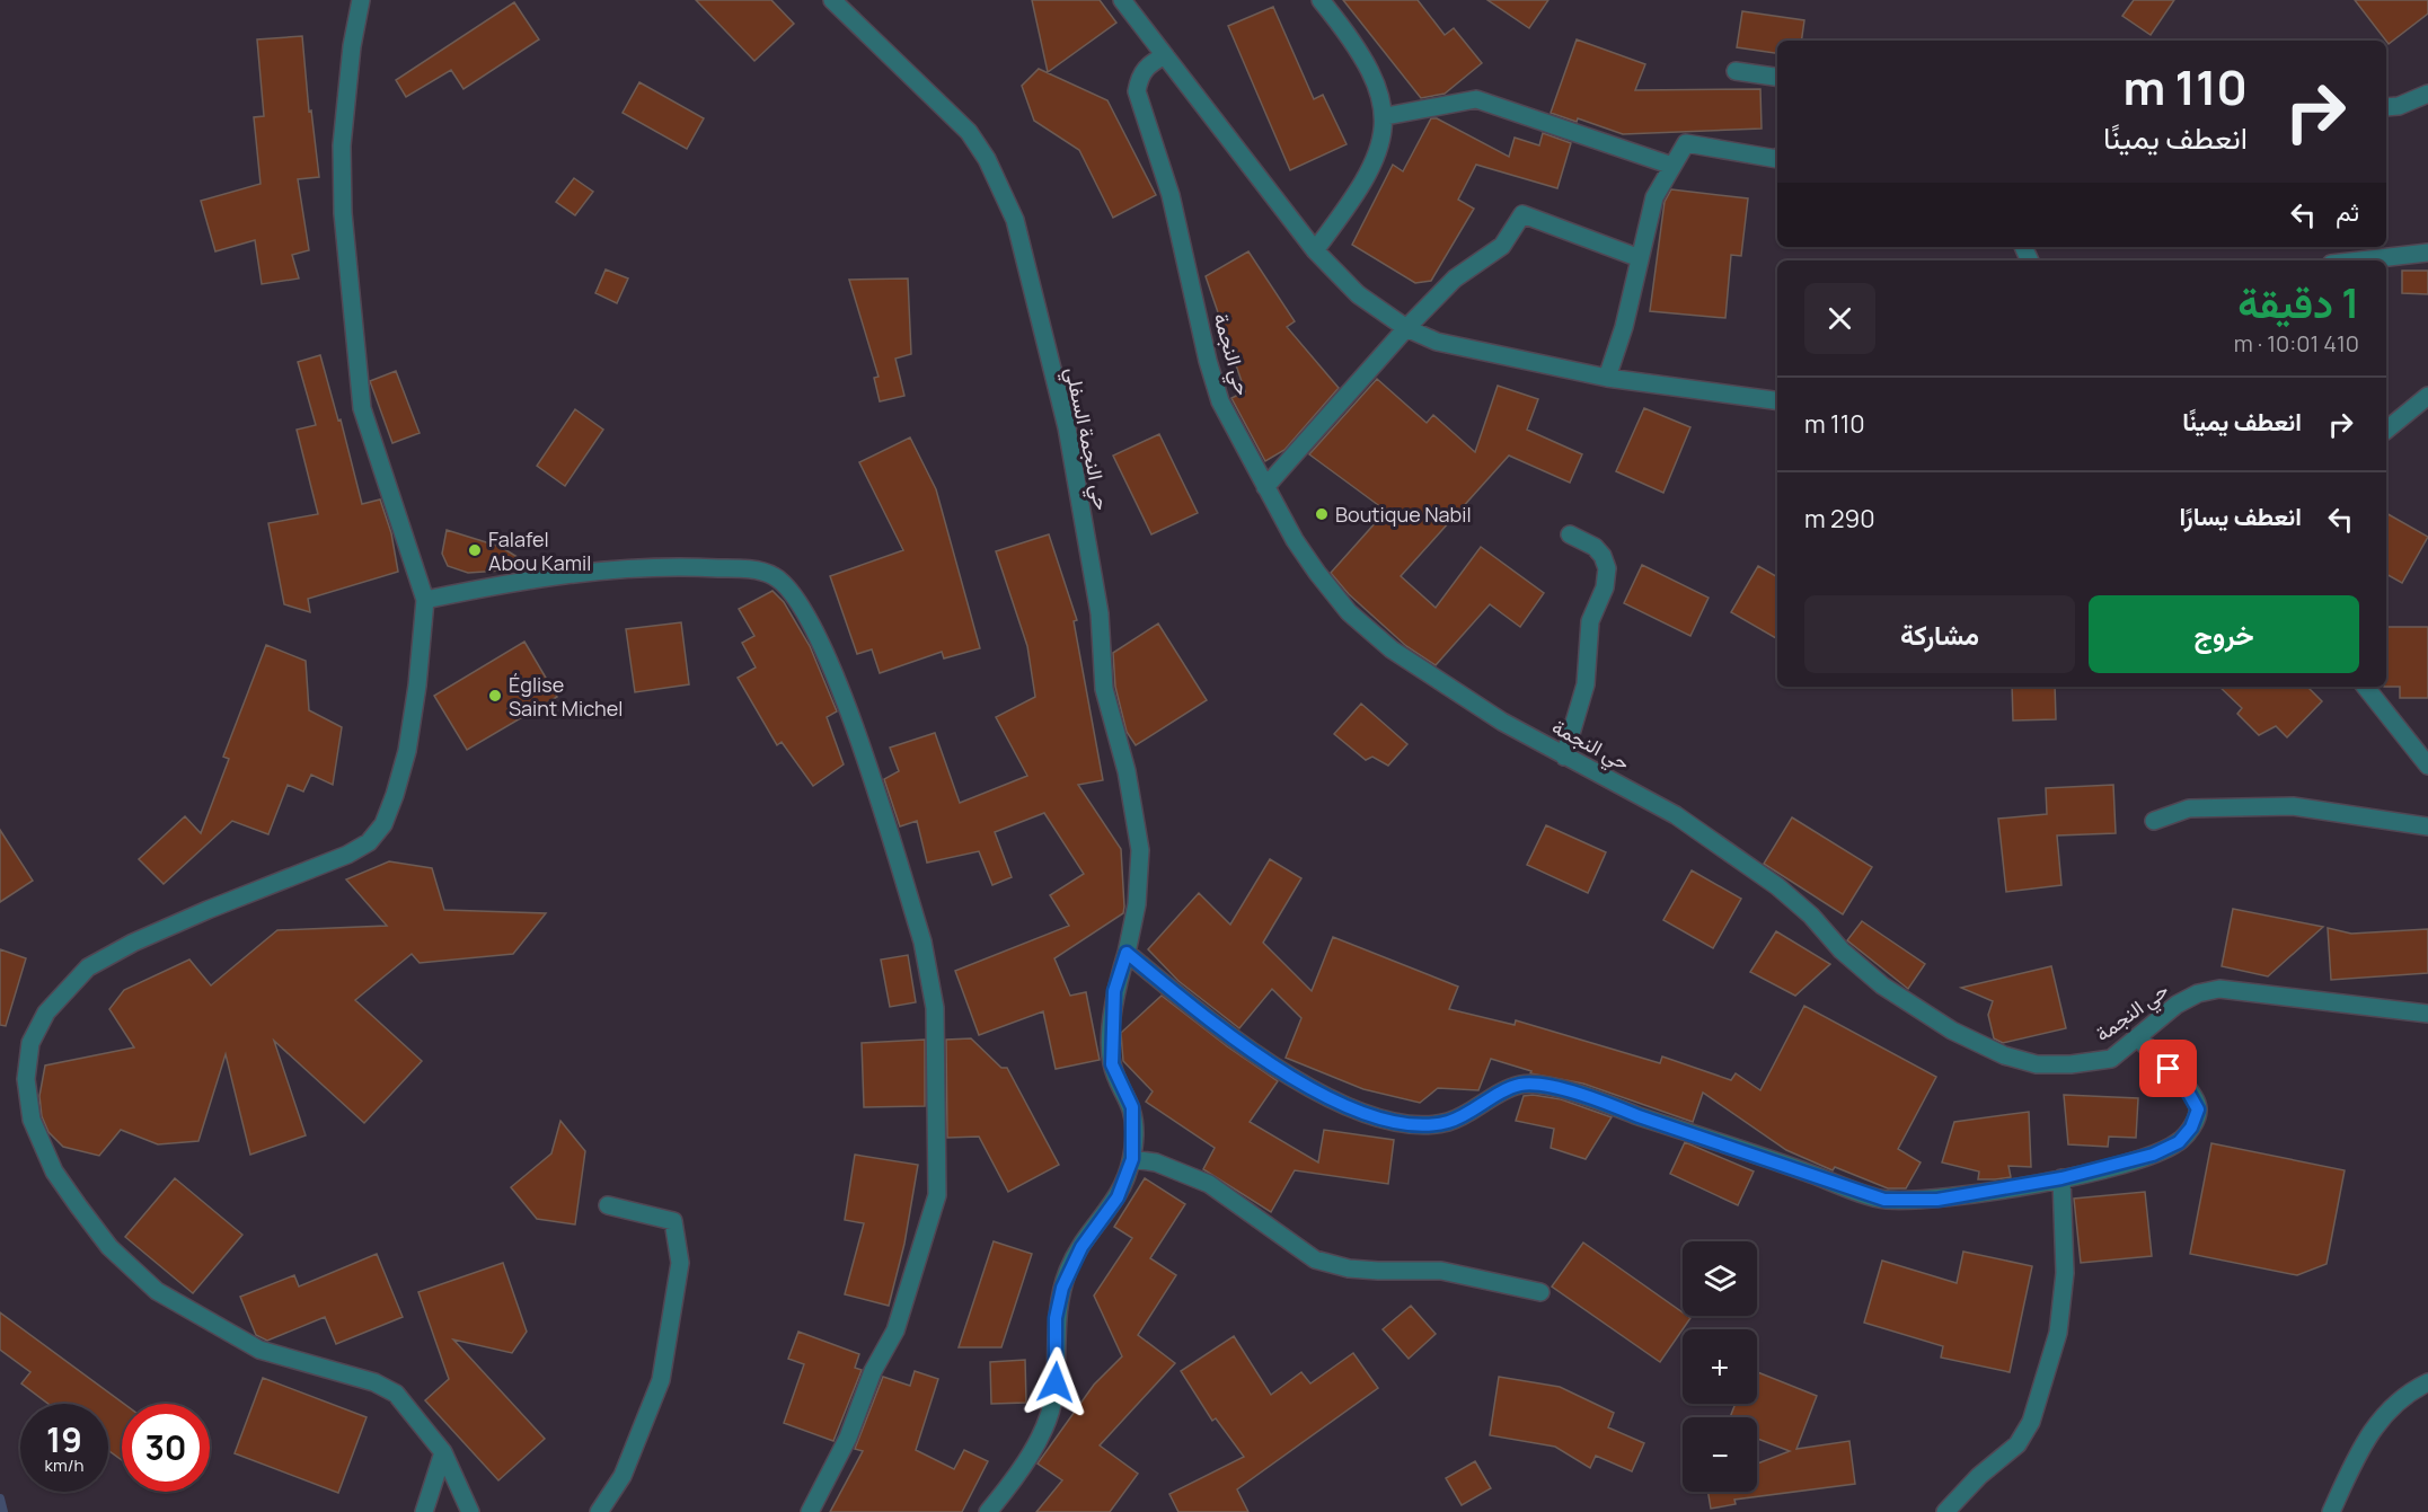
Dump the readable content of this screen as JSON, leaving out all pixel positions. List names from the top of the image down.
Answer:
{
  "streets": {
    "street": ["حي النجمة", "حي النجمة السفلي"]
  },
  "places": ["Boutique Nabil", "Falafel Abou Kamil", "Église Saint Michel"],
  "page": {
    "turn": ["110 m", "انعطف يمينًا"],
    "then": "ثم",
    "heading": ["1 دقيقة", "410 m · 10:01"],
    "list": [
      {
        "name": "انعطف يمينًا",
        "value": "110 m"
      },
      {
        "name": "انعطف يسارًا",
        "value": "290 m"
      }
    ],
    "buttons": ["خروج", "مشاركة"],
    "map_buttons": ["+", "−"],
    "speed": "19 km/h",
    "limit": "30"
  }
}
